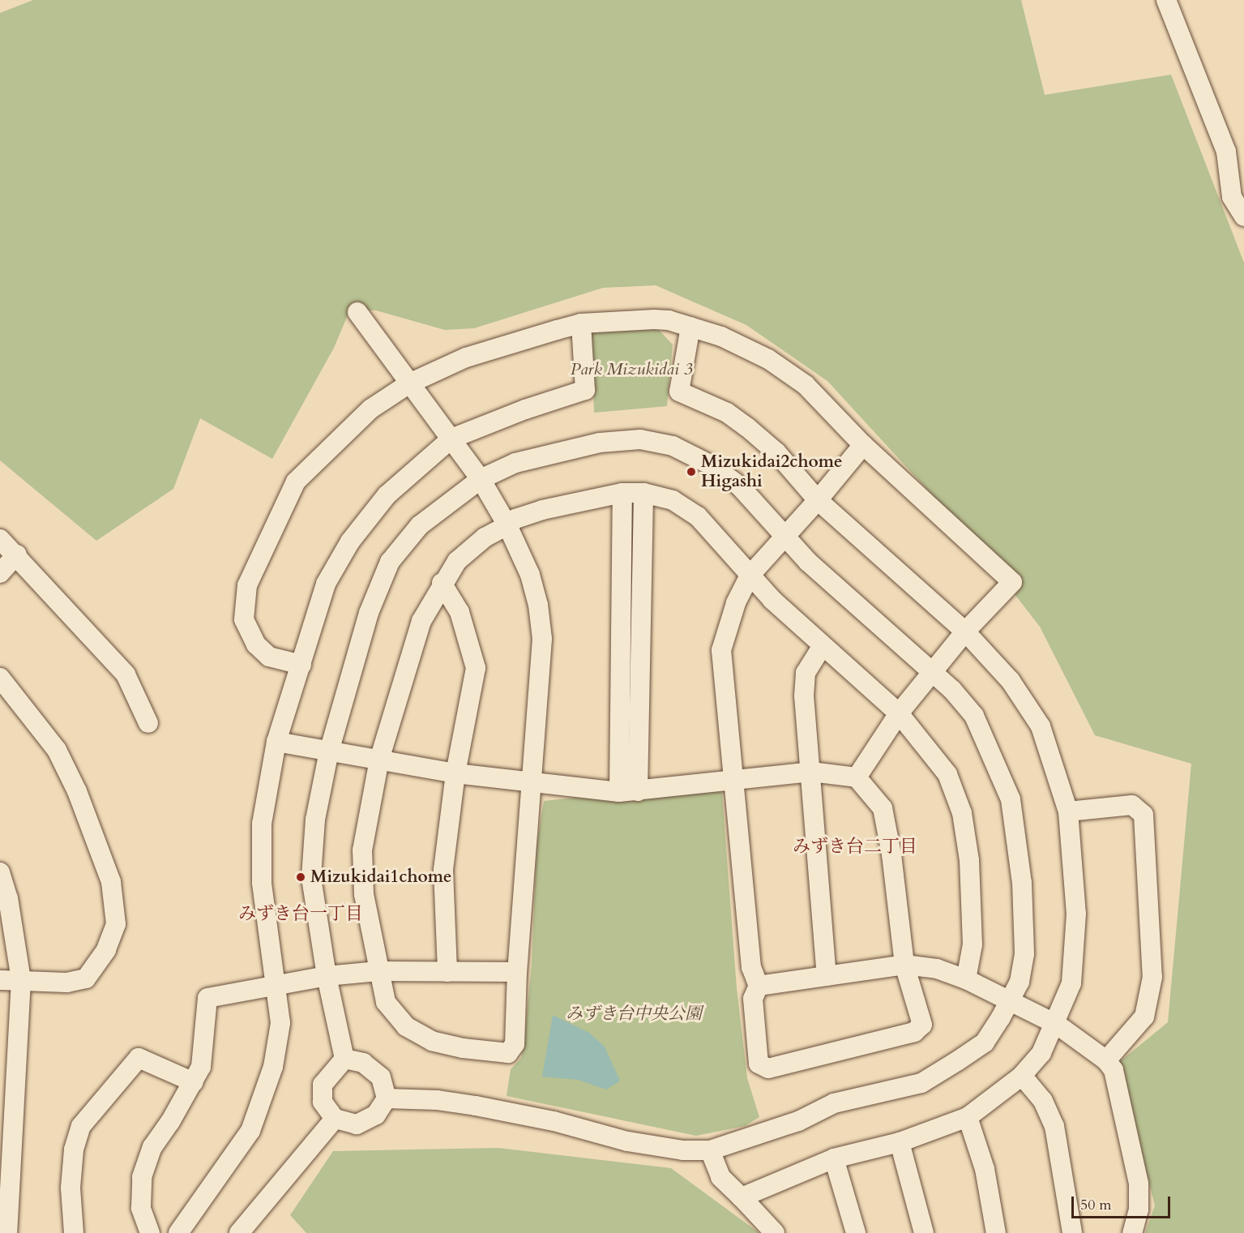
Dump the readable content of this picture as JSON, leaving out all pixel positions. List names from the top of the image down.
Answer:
{
  "districts": ["みずき台二丁目", "みずき台一丁目"],
  "parks": ["Park Mizukidai 3", "みずき台中央公園"],
  "places": ["Mizukidai2chome Higashi", "Mizukidai1chome"],
  "scale_bar": "50 m"
}
